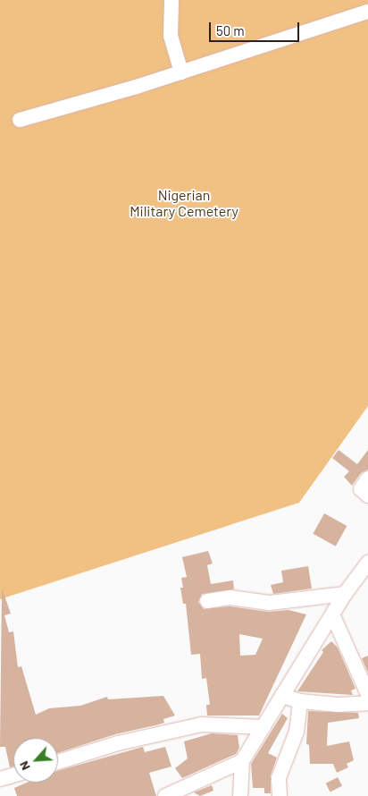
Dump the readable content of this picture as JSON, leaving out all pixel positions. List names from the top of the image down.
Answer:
{
  "parks": ["Nigerian Military Cemetery"],
  "scale_bar": "50 m",
  "north": "bottom left"
}
